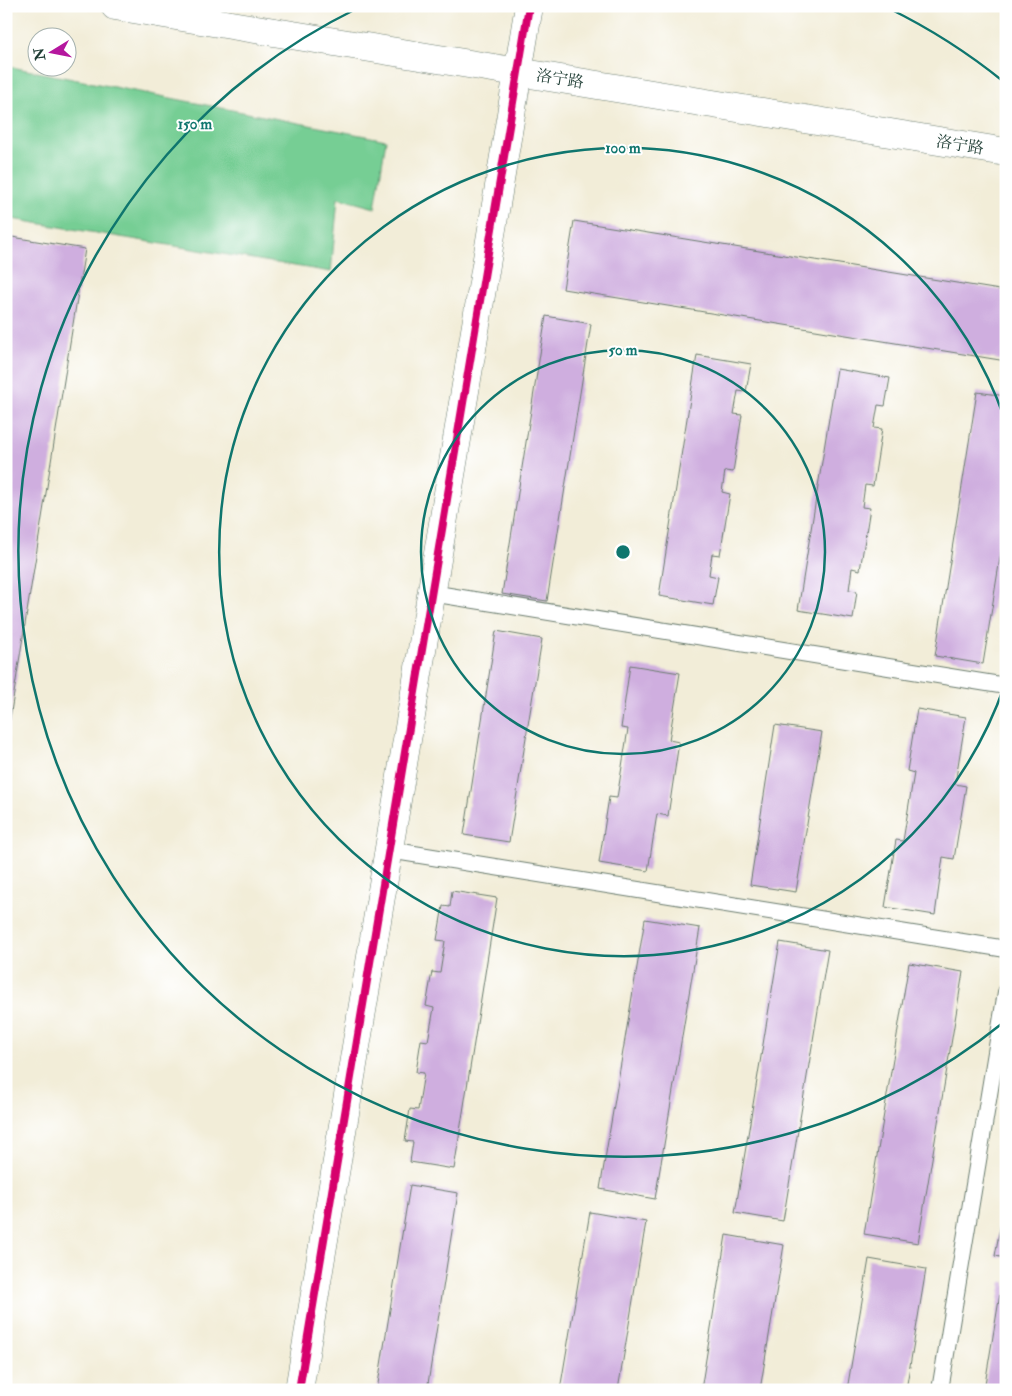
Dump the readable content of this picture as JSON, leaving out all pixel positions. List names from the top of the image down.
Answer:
{
  "streets": {
    "street": ["洛宁路"]
  },
  "north": "left",
  "rings": ["150 m", "100 m", "50 m"]
}
